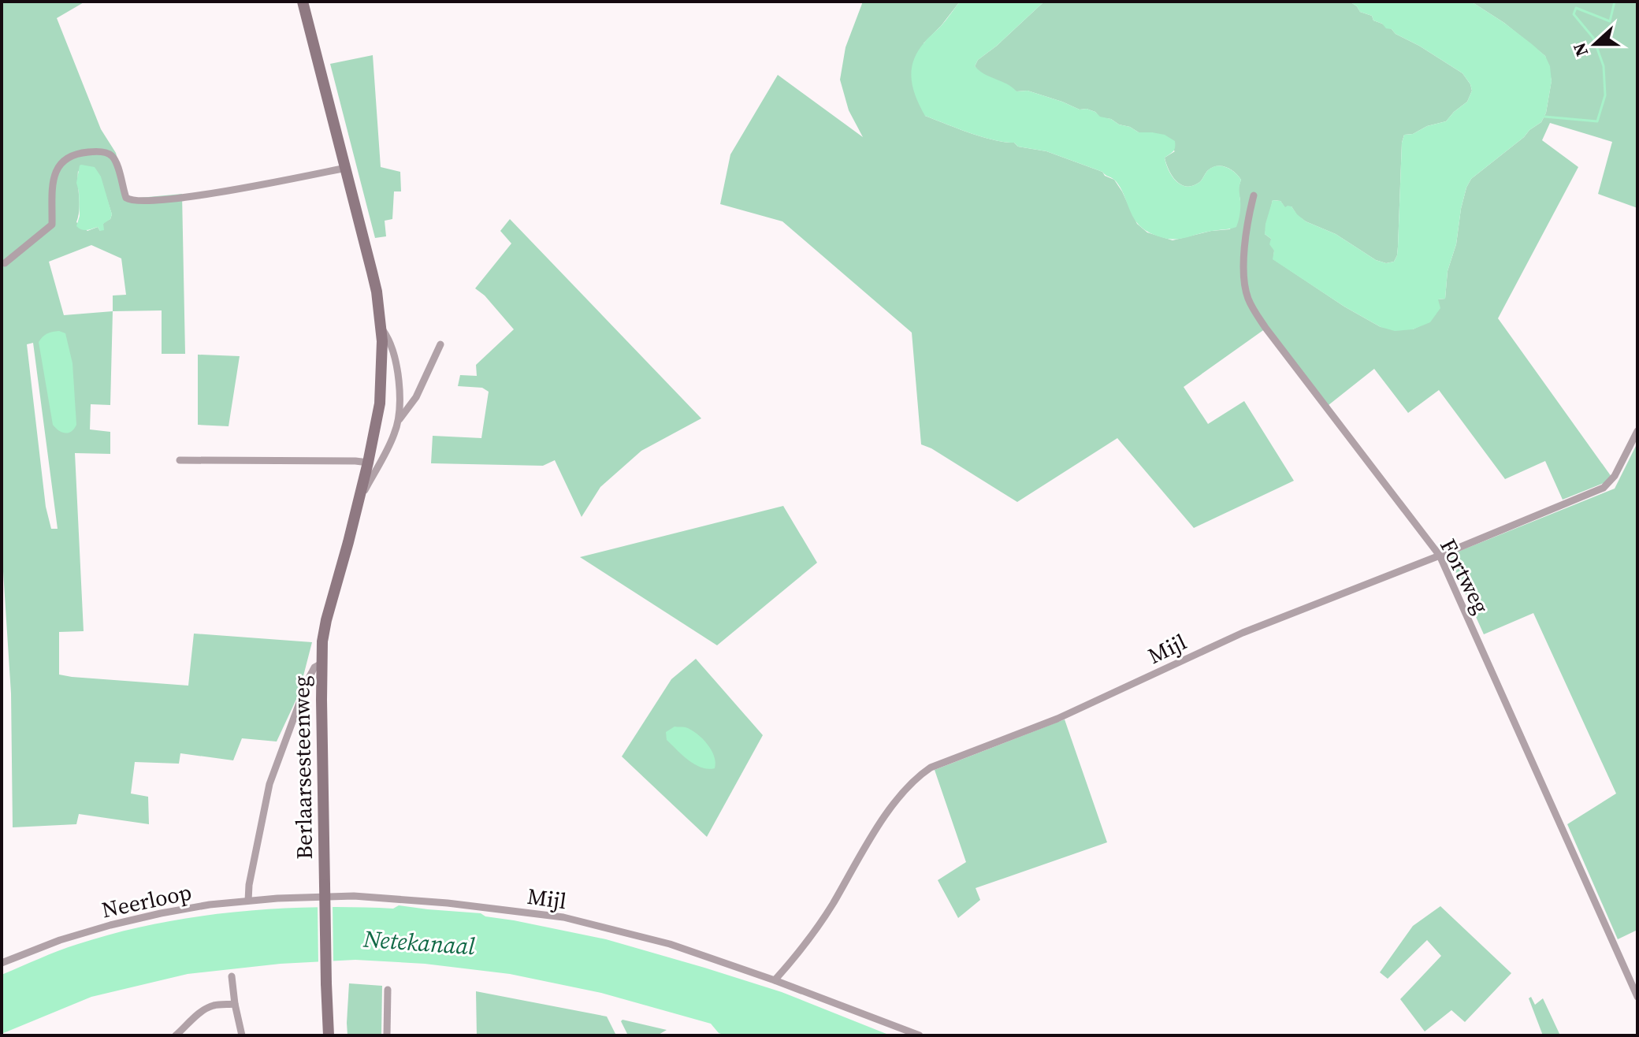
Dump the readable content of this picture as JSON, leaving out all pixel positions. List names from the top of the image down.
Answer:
{
  "streets": {
    "street": [
      "Fortweg",
      "Mijl",
      "Berlaarsesteenweg",
      "Neerloop"
    ]
  },
  "crossings": [
    ["Fortweg", "Mijl"],
    ["Mijl", "Neerloop"]
  ],
  "water": ["Netekanaal"],
  "north": "left"
}
